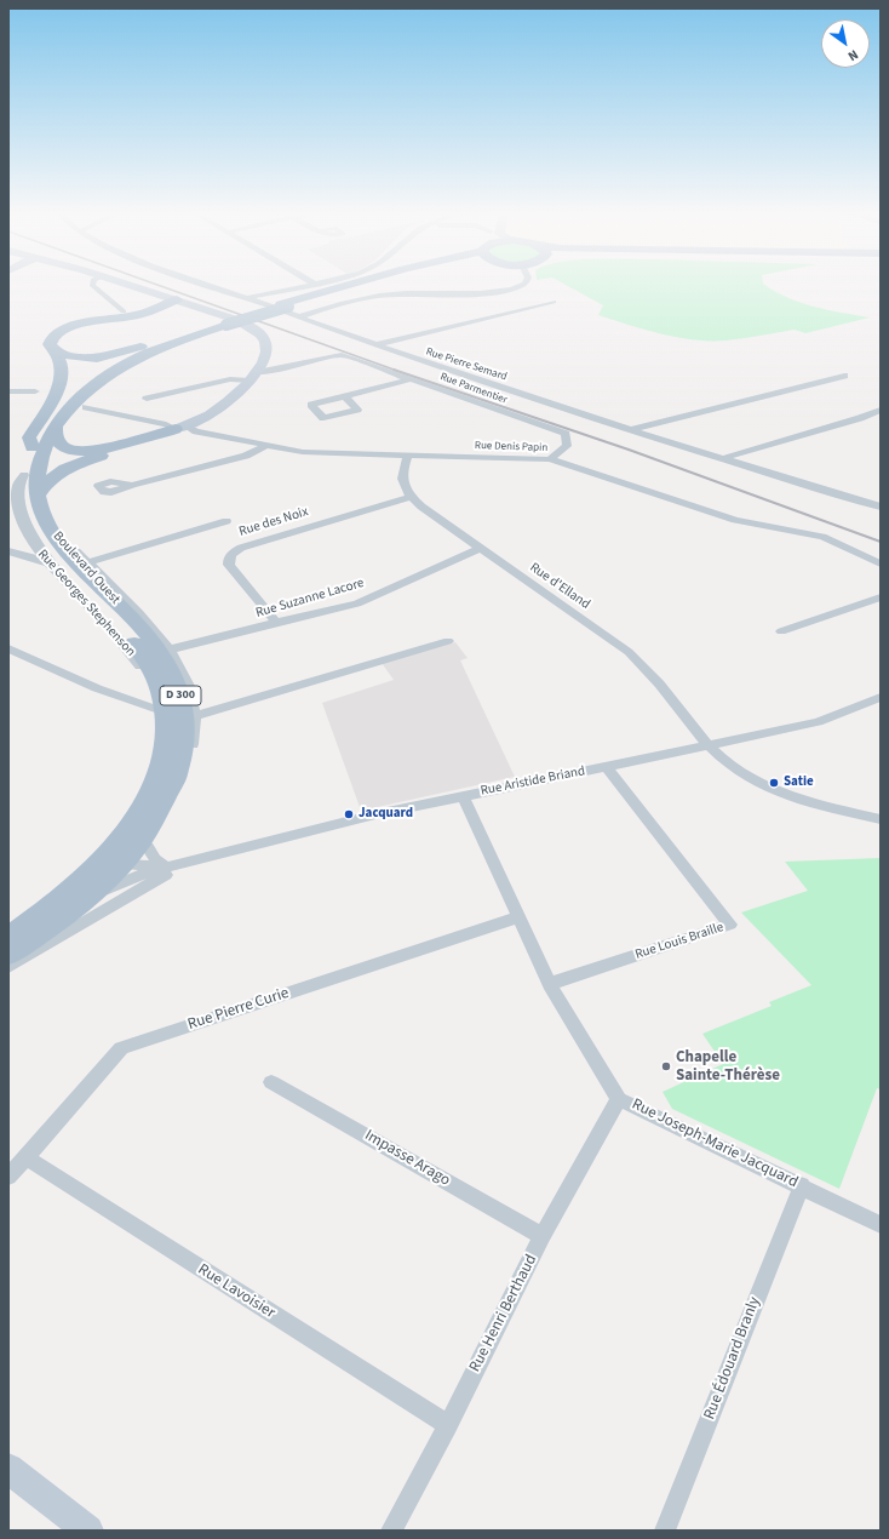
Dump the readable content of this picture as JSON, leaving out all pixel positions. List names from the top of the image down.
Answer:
{
  "streets": {
    "main road": ["Boulevard Ouest", "D 300"],
    "street": [
      "Rue Pierre Semard",
      "Rue Parmentier",
      "Rue Denis Papin",
      "Rue des Noix",
      "Rue d'Elland",
      "Rue Suzanne Lacore",
      "Rue Georges Stephenson",
      "Rue Aristide Briand",
      "Rue Louis Braille",
      "Rue Pierre Curie",
      "Rue Joseph-Marie Jacquard",
      "Impasse Arago",
      "Rue Lavoisier",
      "Rue Henri Berthaud",
      "Rue Édouard Branly"
    ]
  },
  "crossings": [
    ["Rue Pierre Semard", "Boulevard Ouest"],
    ["Rue Parmentier", "Rue Denis Papin"],
    ["Rue Denis Papin", "Rue d'Elland"],
    ["Rue des Noix", "Rue d'Elland"],
    ["Rue des Noix", "Rue Suzanne Lacore"],
    ["Boulevard Ouest", "Rue Georges Stephenson"],
    ["Boulevard Ouest", "Rue Aristide Briand"],
    ["Rue d'Elland", "Rue Suzanne Lacore"],
    ["Rue d'Elland", "Rue Aristide Briand"],
    ["Rue Aristide Briand", "Rue Louis Braille"],
    ["Rue Aristide Briand", "Rue Joseph-Marie Jacquard"],
    ["Rue Louis Braille", "Rue Joseph-Marie Jacquard"],
    ["Rue Pierre Curie", "Rue Joseph-Marie Jacquard"],
    ["Rue Pierre Curie", "Rue Lavoisier"],
    ["Rue Joseph-Marie Jacquard", "Rue Henri Berthaud"],
    ["Rue Joseph-Marie Jacquard", "Rue Édouard Branly"],
    ["Impasse Arago", "Rue Henri Berthaud"],
    ["Rue Lavoisier", "Rue Henri Berthaud"]
  ],
  "places": ["Satie", "Jacquard", "Chapelle Sainte-Thérèse"],
  "north": "bottom right"
}
